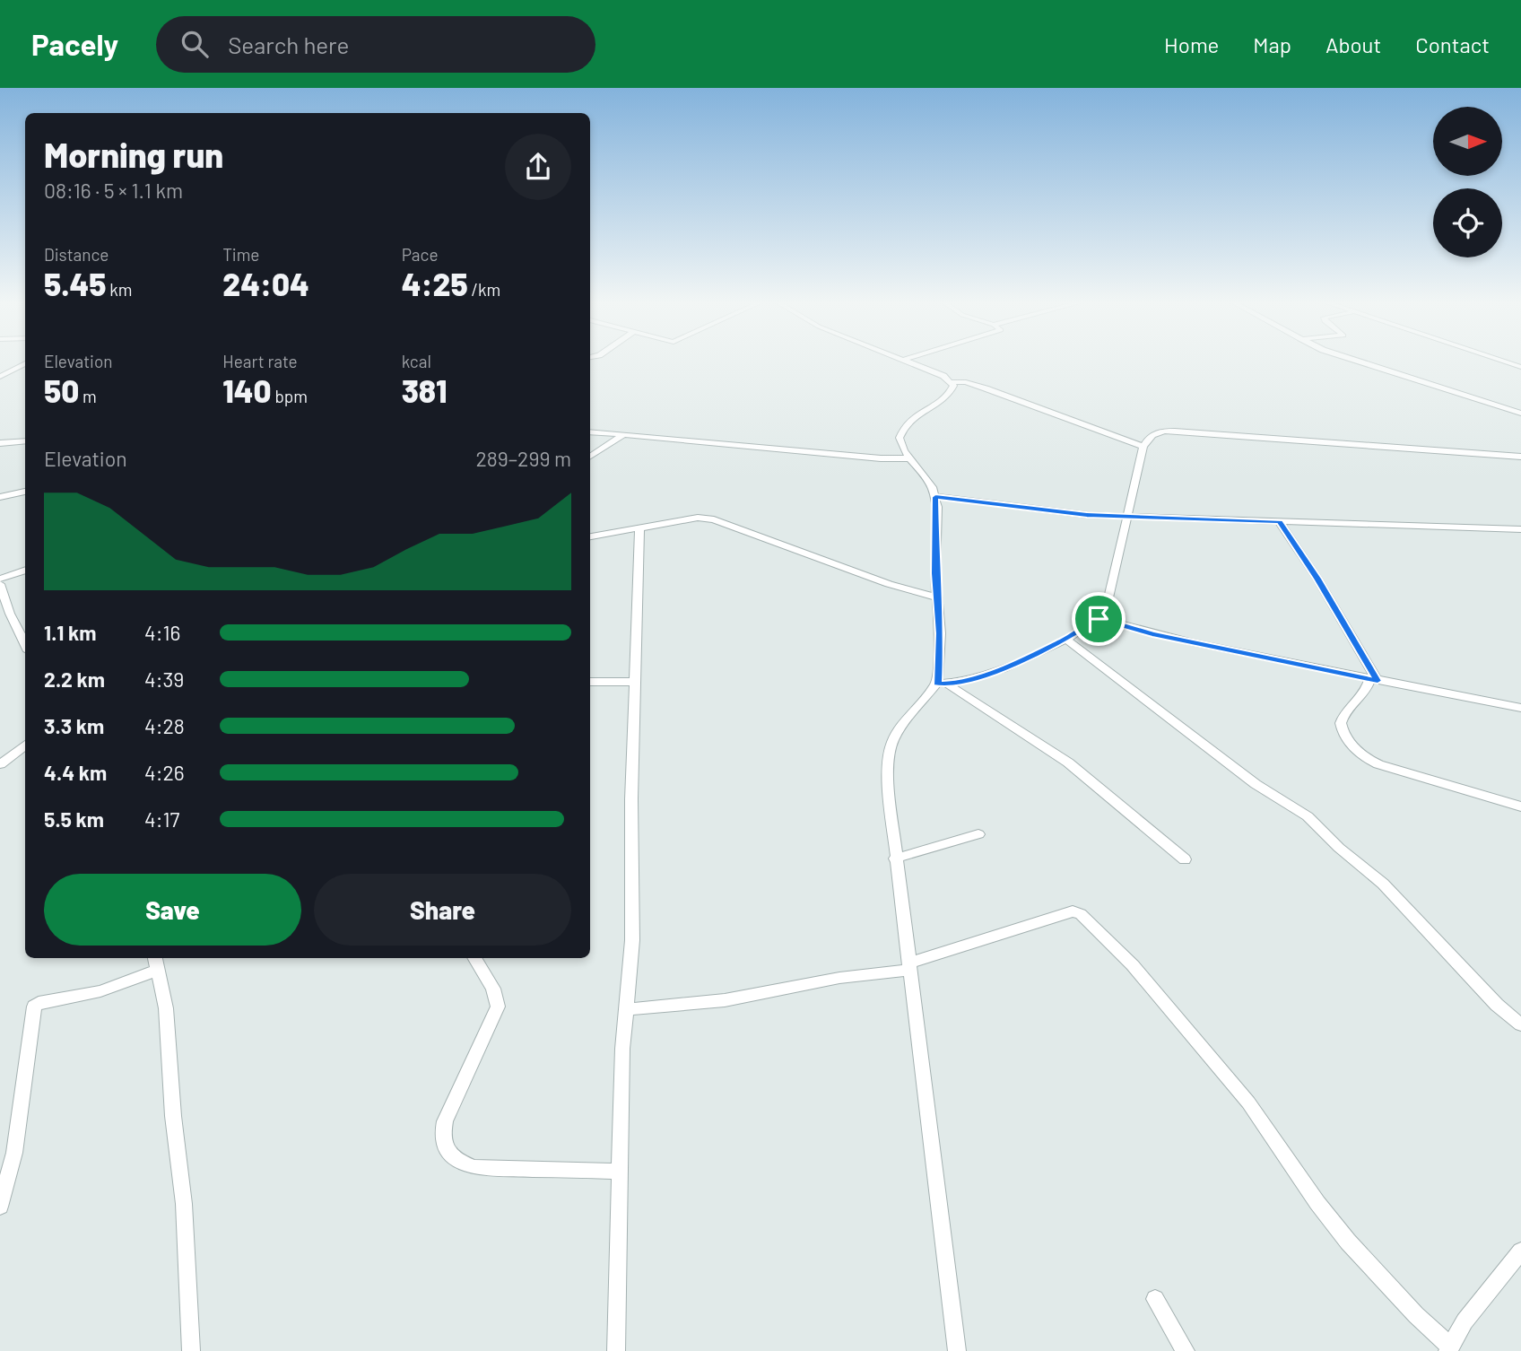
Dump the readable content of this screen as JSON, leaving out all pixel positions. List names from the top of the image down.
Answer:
{
  "north": "right",
  "page": {
    "header": "Pacely",
    "search": "Search here",
    "nav": [
      "Home",
      "Map",
      "About",
      "Contact"
    ],
    "heading": ["Morning run", "08:16 · 5 × 1.1 km"],
    "stats": [
      ["Distance", "5.45 km"],
      ["Time", "24:04"],
      ["Pace", "4:25 /km"],
      ["Elevation", "50 m"],
      ["Heart rate", "140 bpm"],
      ["kcal", "381"]
    ],
    "chart": ["Elevation", "289–299 m"],
    "list": [
      {
        "name": "1.1 km",
        "note": "4:16"
      },
      {
        "name": "2.2 km",
        "note": "4:39"
      },
      {
        "name": "3.3 km",
        "note": "4:28"
      },
      {
        "name": "4.4 km",
        "note": "4:26"
      },
      {
        "name": "5.5 km",
        "note": "4:17"
      }
    ],
    "buttons": ["Save", "Share"]
  }
}
